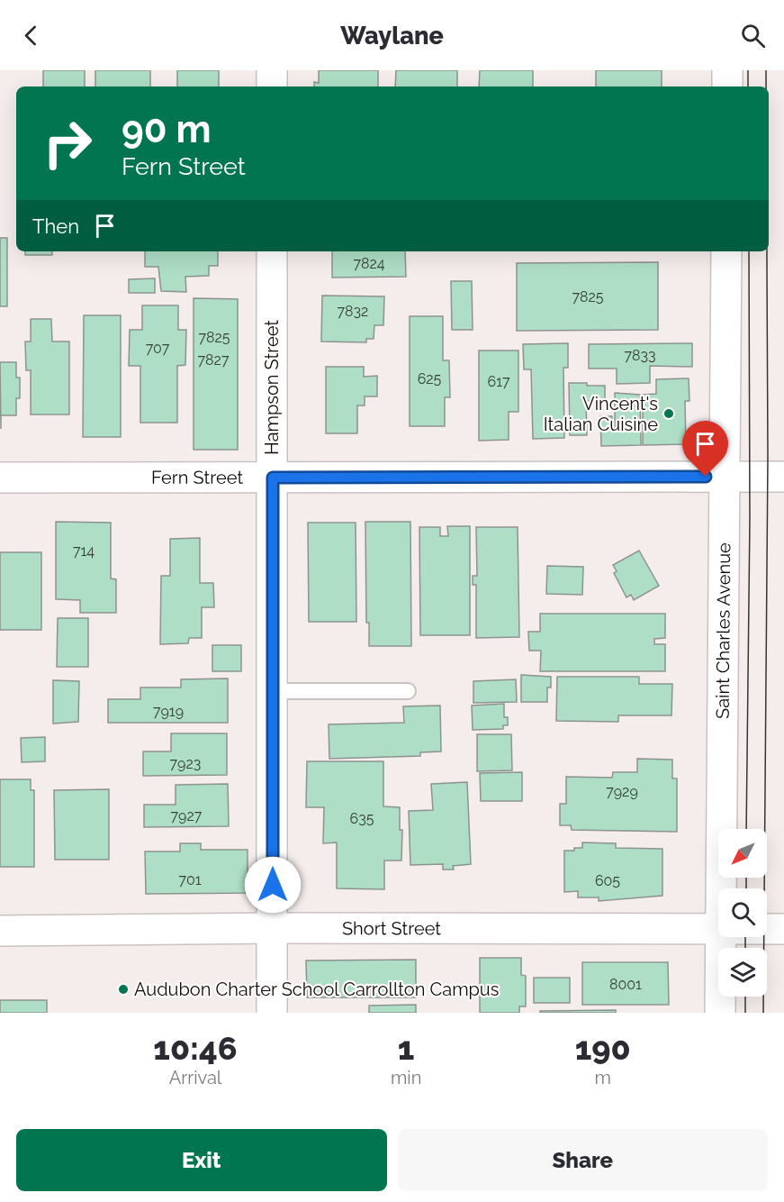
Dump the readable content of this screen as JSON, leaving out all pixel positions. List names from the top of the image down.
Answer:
{
  "streets": {
    "street": [
      "Hampson Street",
      "Fern Street",
      "Saint Charles Avenue",
      "Short Street"
    ]
  },
  "crossings": [
    ["Hampson Street", "Fern Street"],
    ["Hampson Street", "Short Street"],
    ["Fern Street", "Saint Charles Avenue"]
  ],
  "places": ["Vincent's Italian Cuisine", "Audubon Charter School Carrollton Campus"],
  "house_numbers": [
    "7824",
    "7825",
    "7832",
    "7825",
    "707",
    "7833",
    "7827",
    "625",
    "617",
    "714",
    "7919",
    "7923",
    "7929",
    "7927",
    "635",
    "701",
    "605",
    "8001"
  ],
  "north": "bottom left",
  "page": {
    "header": "Waylane",
    "turn": ["90 m", "Fern Street"],
    "then": "Then",
    "eta": [
      "10:46",
      "Arrival",
      "1",
      "min",
      "190",
      "m"
    ],
    "buttons": ["Exit", "Share"]
  }
}
